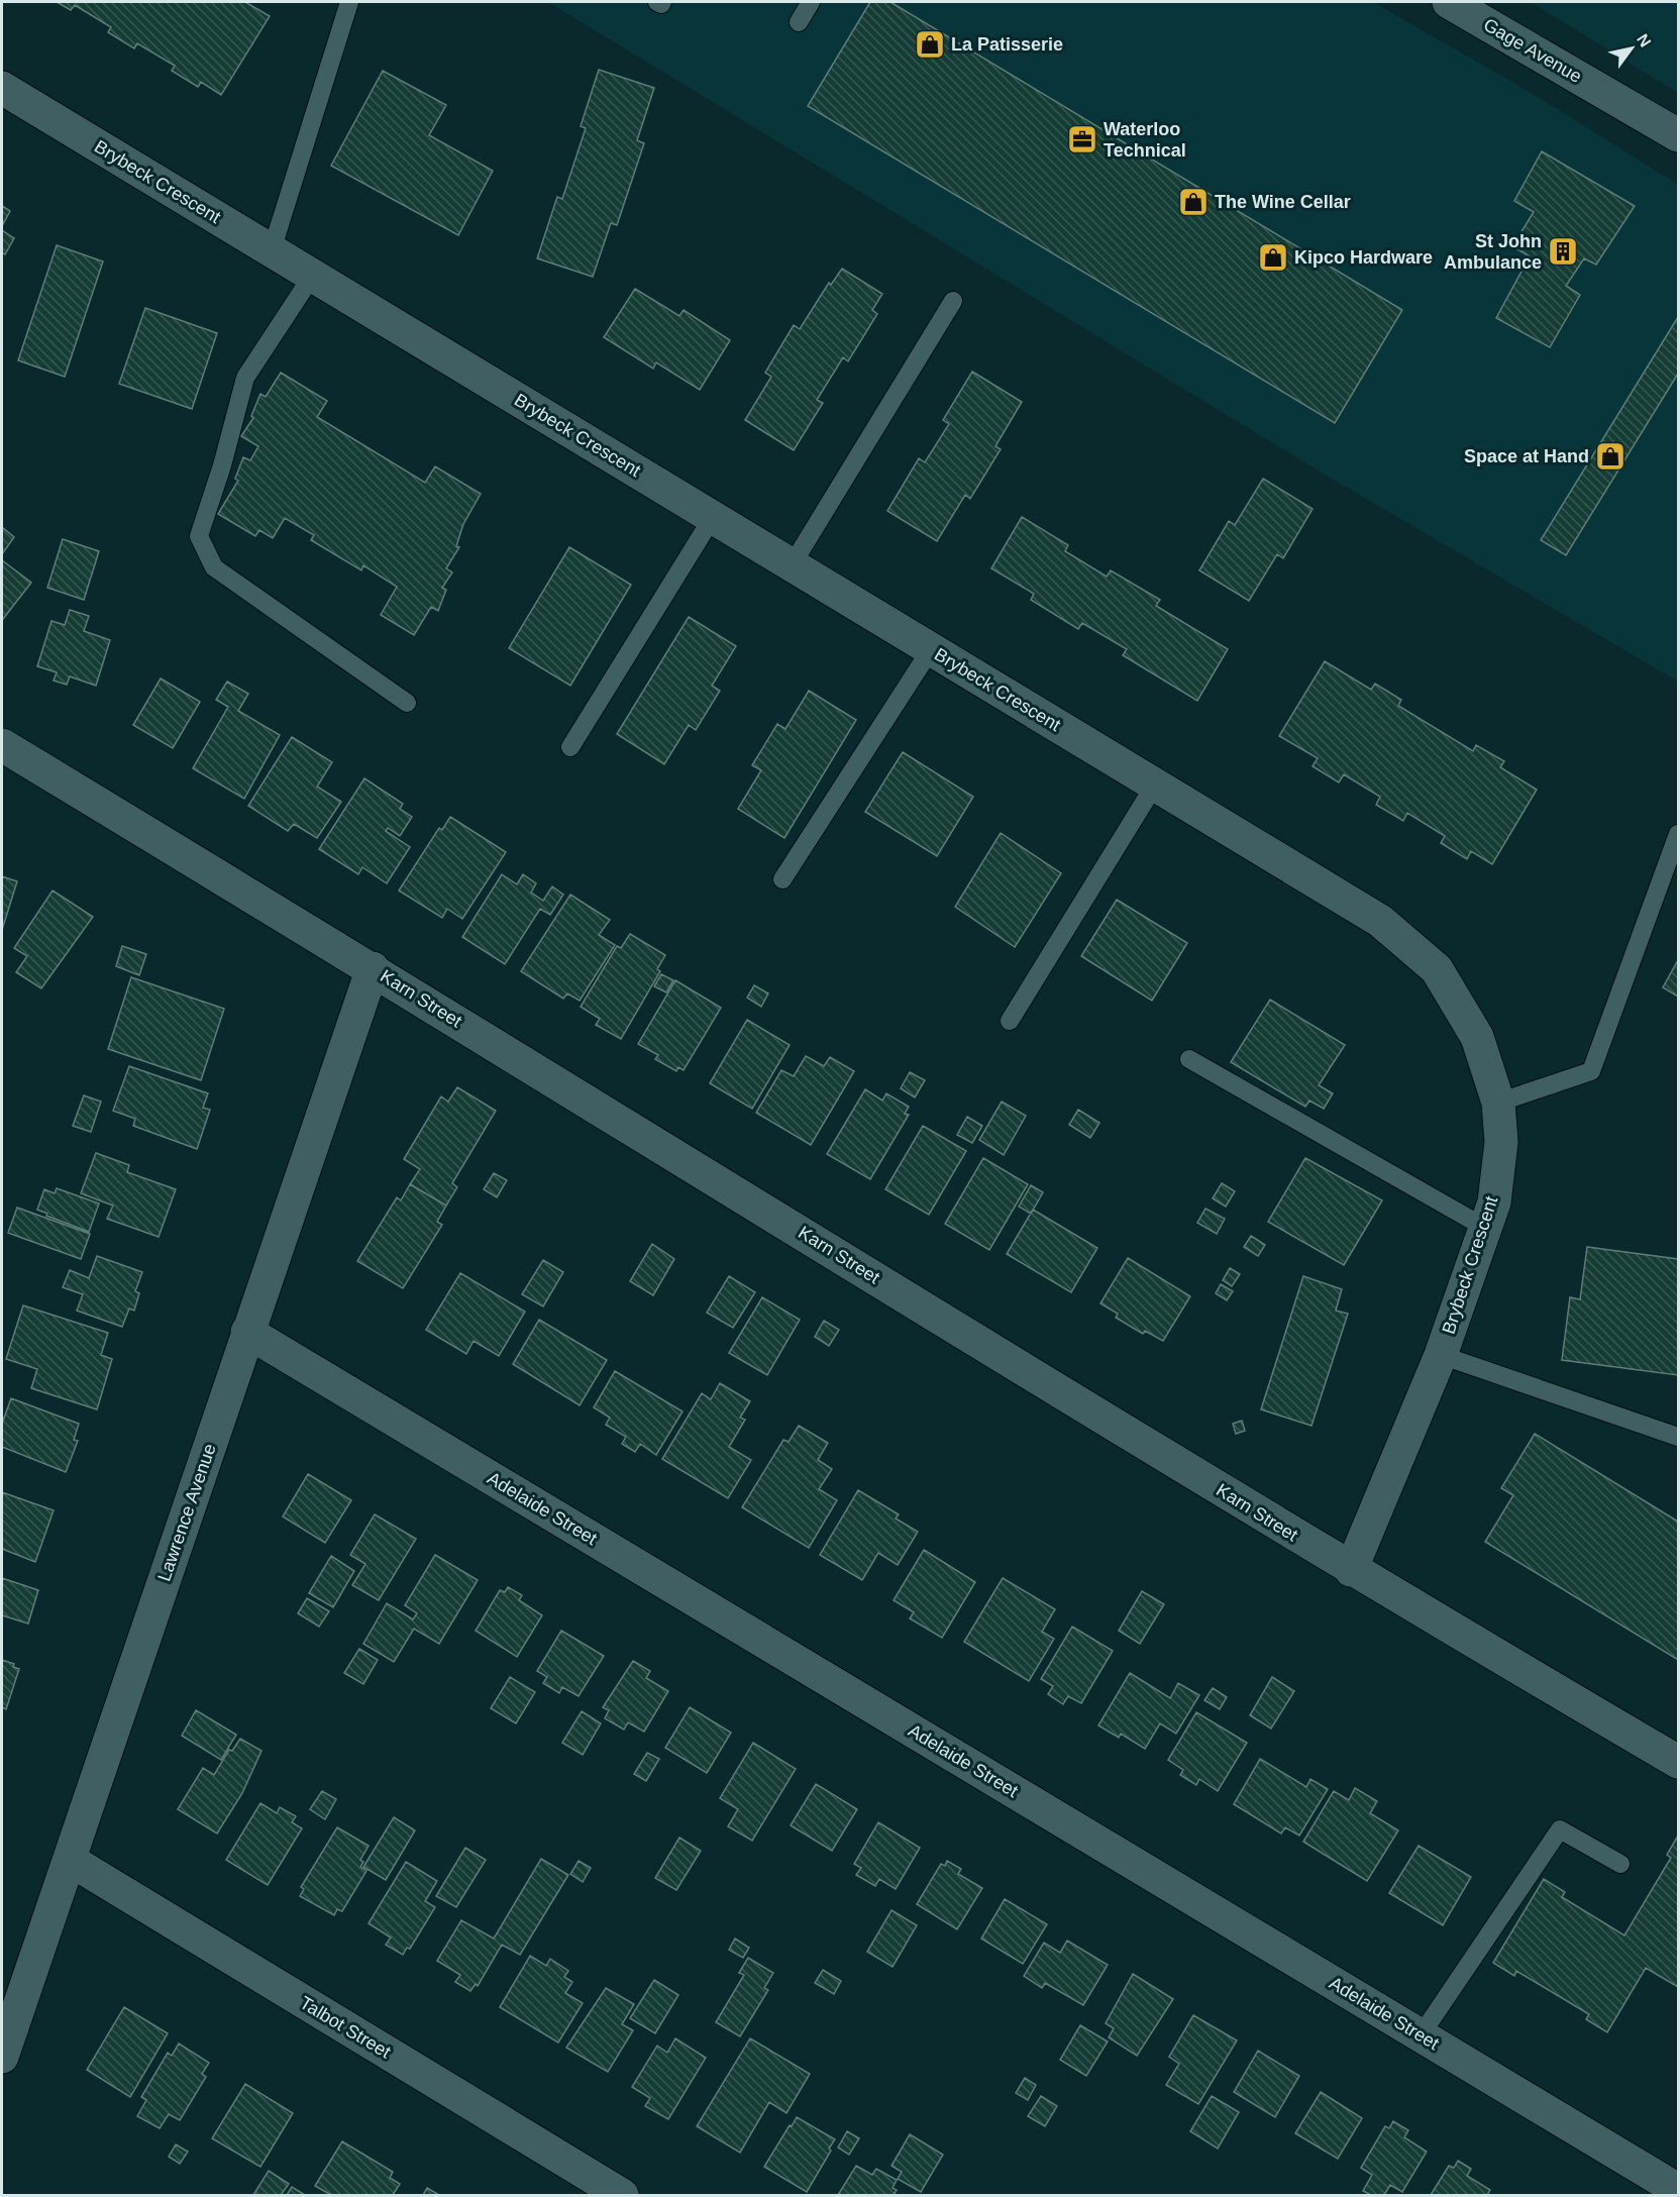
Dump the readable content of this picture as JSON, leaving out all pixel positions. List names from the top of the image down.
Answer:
{
  "streets": {
    "street": [
      "Gage Avenue",
      "Brybeck Crescent",
      "Karn Street",
      "Adelaide Street",
      "Lawrence Avenue",
      "Talbot Street"
    ]
  },
  "crossings": [
    ["Brybeck Crescent", "Karn Street"],
    ["Karn Street", "Lawrence Avenue"],
    ["Adelaide Street", "Lawrence Avenue"],
    ["Lawrence Avenue", "Talbot Street"]
  ],
  "places": {
    "shop": [
      "La Patisserie",
      "The Wine Cellar",
      "Kipco Hardware",
      "Space at Hand"
    ],
    "office": ["Waterloo Technical"],
    "building": ["St John Ambulance"]
  },
  "north": "top right"
}
